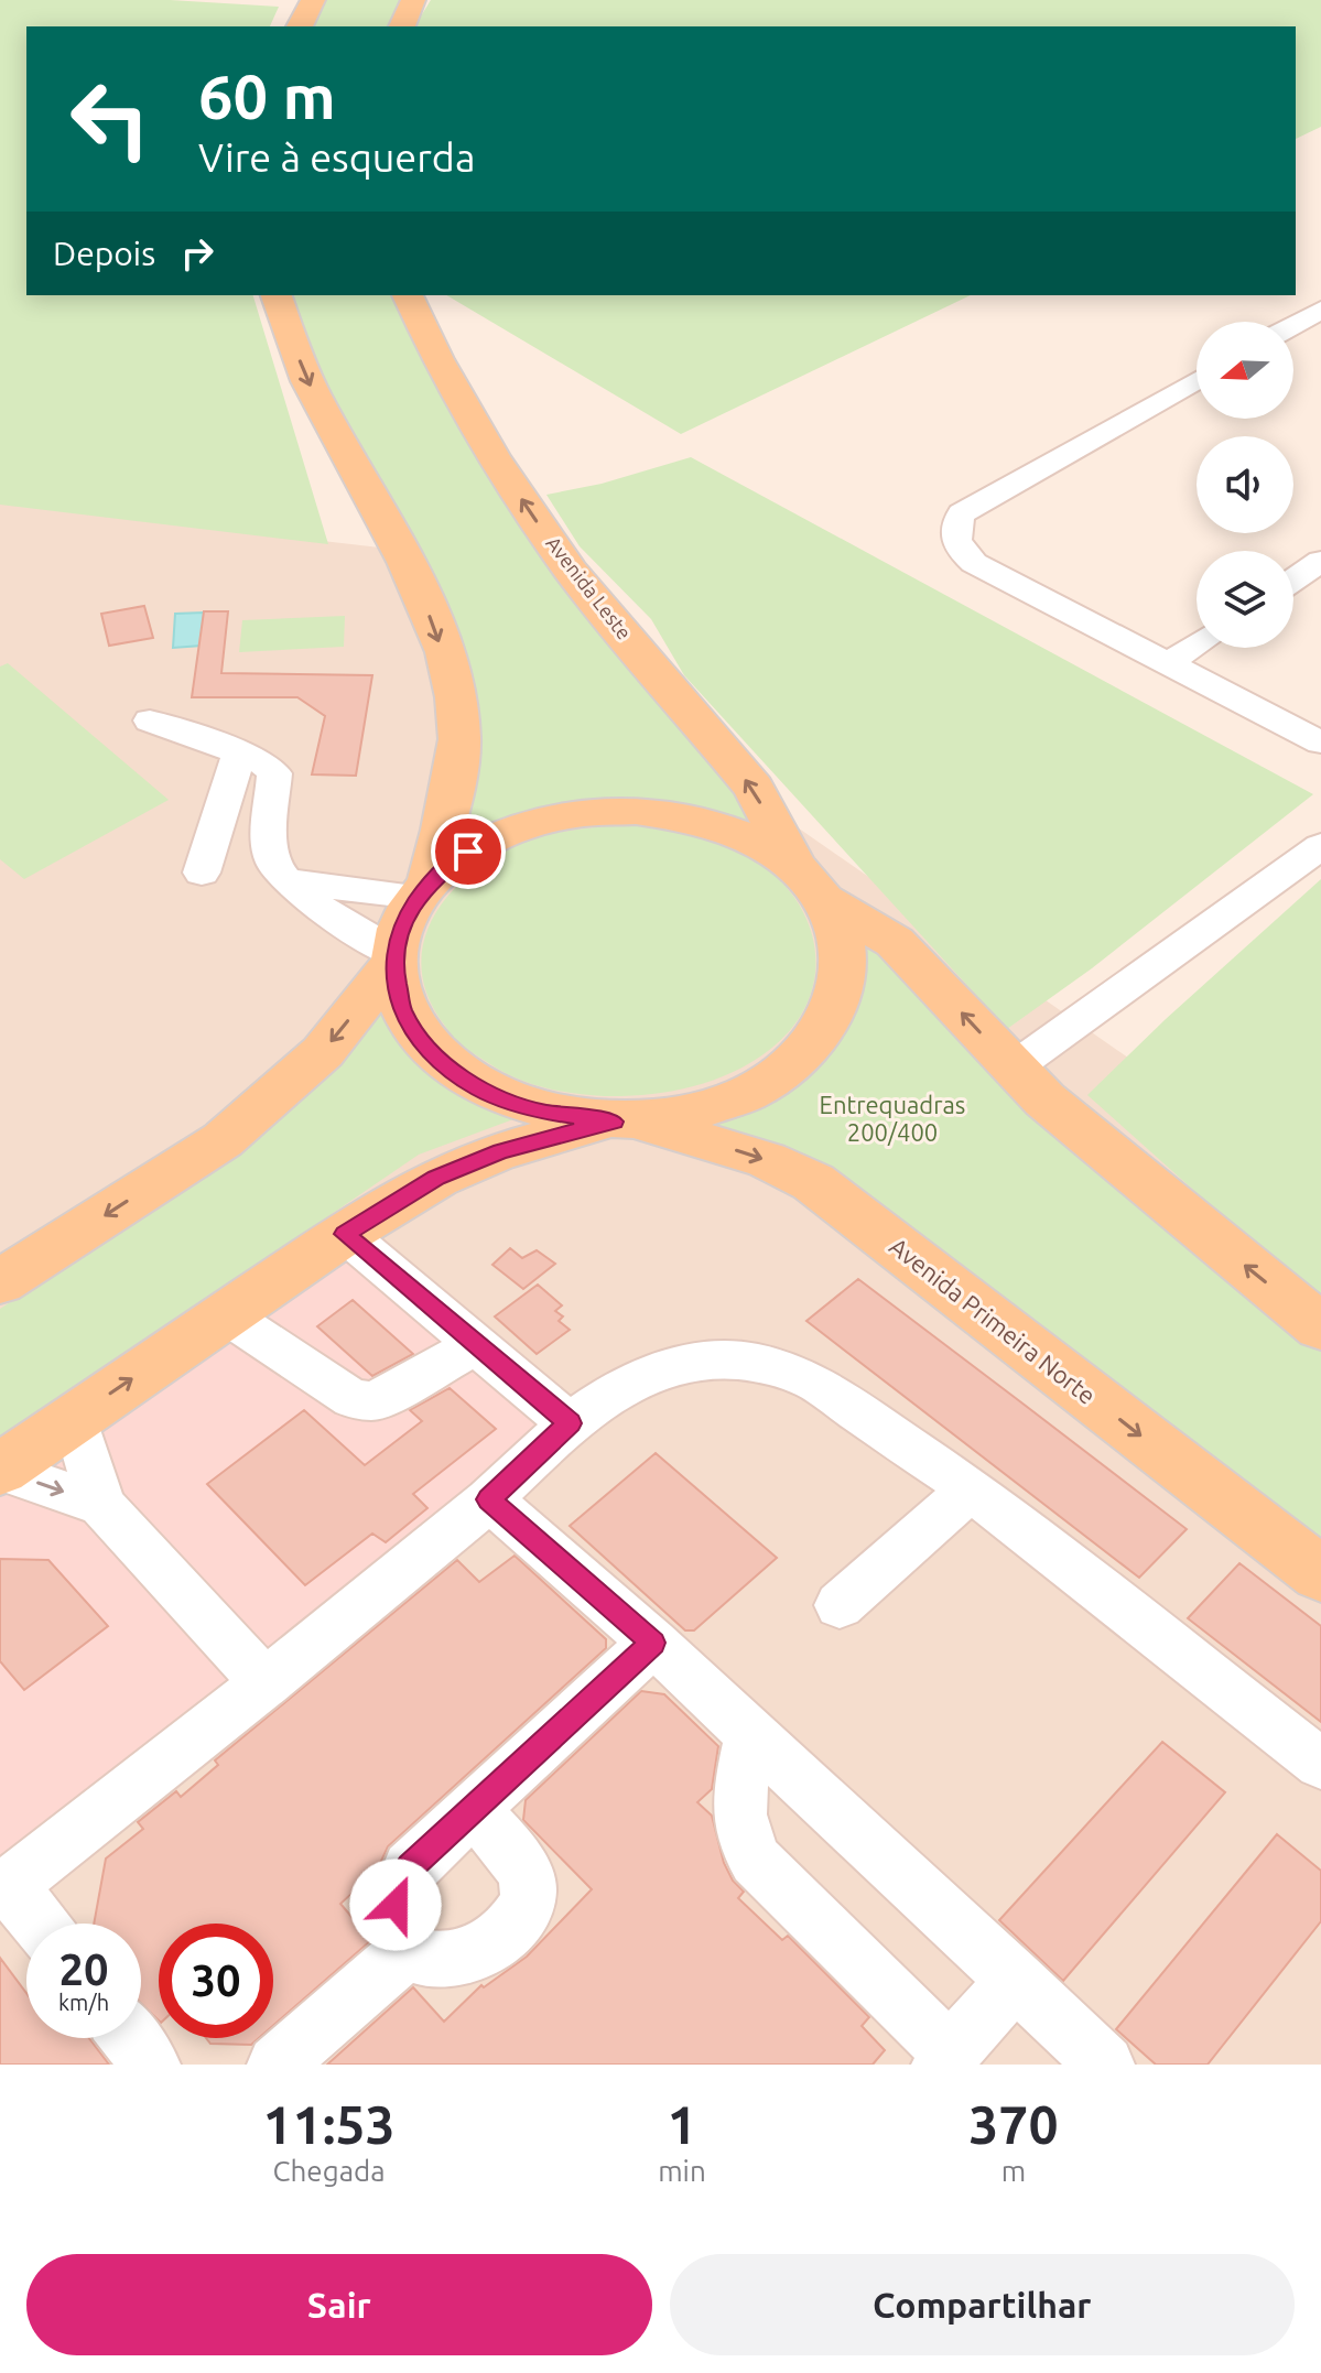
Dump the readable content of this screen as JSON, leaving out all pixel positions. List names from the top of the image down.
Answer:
{
  "streets": {
    "main road": ["Avenida Leste", "Avenida Primeira Norte"]
  },
  "crossings": [
    ["Avenida Leste", "Avenida Primeira Norte"]
  ],
  "one_way": ["Avenida Leste"],
  "parks": ["Entrequadras 200/400"],
  "north": "left",
  "page": {
    "turn": ["60 m", "Vire à esquerda"],
    "then": "Depois",
    "speed": "20 km/h",
    "limit": "30",
    "eta": [
      "11:53",
      "Chegada",
      "1",
      "min",
      "370",
      "m"
    ],
    "buttons": ["Sair", "Compartilhar"]
  }
}
